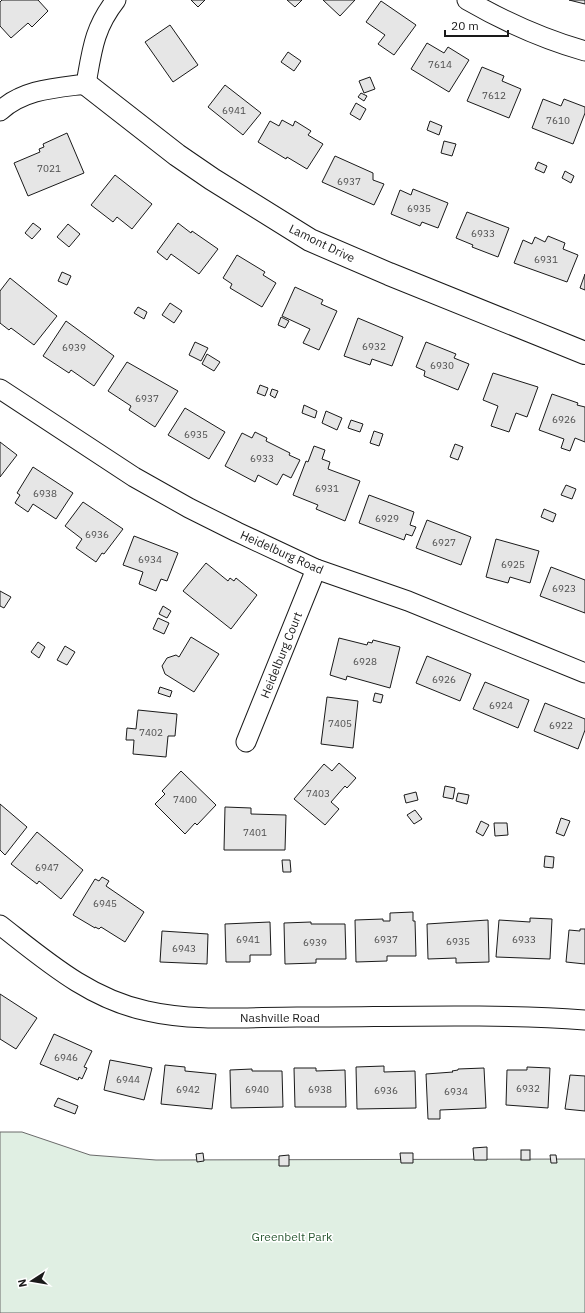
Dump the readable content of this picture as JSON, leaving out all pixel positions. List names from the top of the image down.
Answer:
{
  "streets": {
    "street": [
      "Lamont Drive",
      "Heidelburg Road",
      "Heidelburg Court",
      "Nashville Road"
    ]
  },
  "crossings": [
    ["Heidelburg Road", "Heidelburg Court"]
  ],
  "parks": ["Greenbelt Park"],
  "house_numbers": [
    "7614",
    "7612",
    "6941",
    "7610",
    "7021",
    "6937",
    "6935",
    "6933",
    "6931",
    "6932",
    "6939",
    "6930",
    "6937",
    "6926",
    "6935",
    "6933",
    "6931",
    "6938",
    "6929",
    "6936",
    "6927",
    "6934",
    "6925",
    "6923",
    "6928",
    "6926",
    "6924",
    "7405",
    "6922",
    "7402",
    "7403",
    "7400",
    "7401",
    "6947",
    "6945",
    "6941",
    "6937",
    "6933",
    "6935",
    "6939",
    "6943",
    "6946",
    "6944",
    "6932",
    "6942",
    "6940",
    "6938",
    "6936",
    "6934"
  ],
  "scale_bar": "20 m",
  "north": "left"
}
